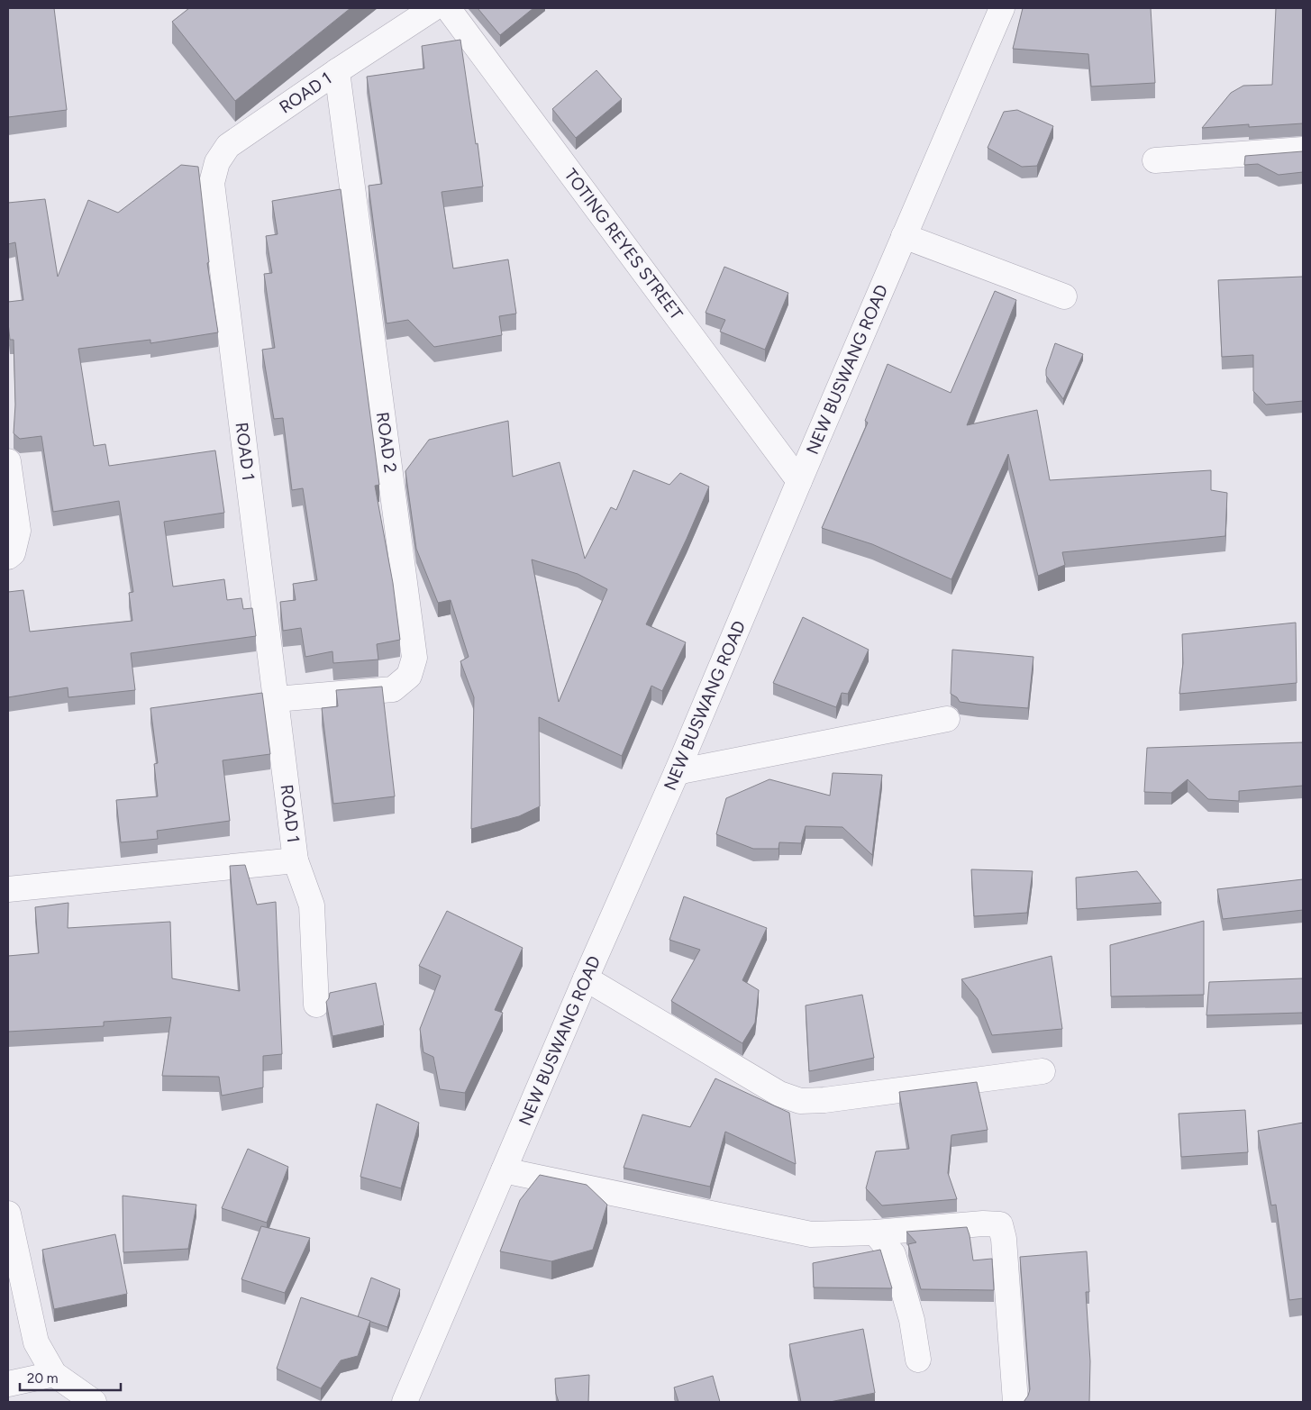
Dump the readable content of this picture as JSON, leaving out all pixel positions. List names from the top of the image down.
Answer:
{
  "streets": {
    "street": [
      "ROAD 1",
      "TOTING REYES STREET",
      "NEW BUSWANG ROAD",
      "ROAD 2"
    ]
  },
  "crossings": [
    ["ROAD 1", "ROAD 2"],
    ["TOTING REYES STREET", "NEW BUSWANG ROAD"]
  ],
  "scale_bar": "20 m"
}
